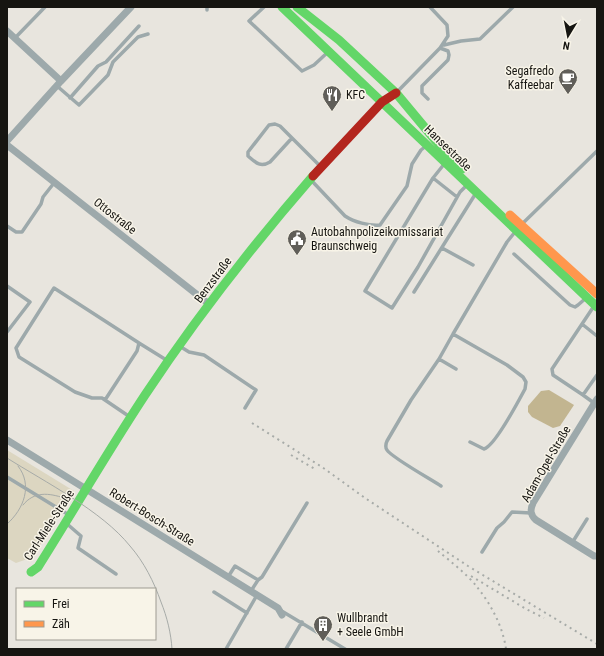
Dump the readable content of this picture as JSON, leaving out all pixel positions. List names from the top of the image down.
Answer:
{
  "streets": {
    "main road": ["Hansestraße", "Benzstraße", "Carl-Miele-Straße"],
    "street": ["Ottostraße", "Adam-Opel-Straße", "Robert-Bosch-Straße"]
  },
  "crossings": [
    ["Hansestraße", "Benzstraße"],
    ["Ottostraße", "Benzstraße"],
    ["Benzstraße", "Robert-Bosch-Straße"],
    ["Benzstraße", "Carl-Miele-Straße"],
    ["Robert-Bosch-Straße", "Carl-Miele-Straße"]
  ],
  "places": {
    "cafe": ["Segafredo Kaffeebar"],
    "restaurant": ["KFC"],
    "public building": ["Autobahnpolizeikomissariat Braunschweig"],
    "building": ["Wullbrandt + Seele GmbH"]
  },
  "legend": ["Frei", "Zäh"],
  "north": "bottom"
}
